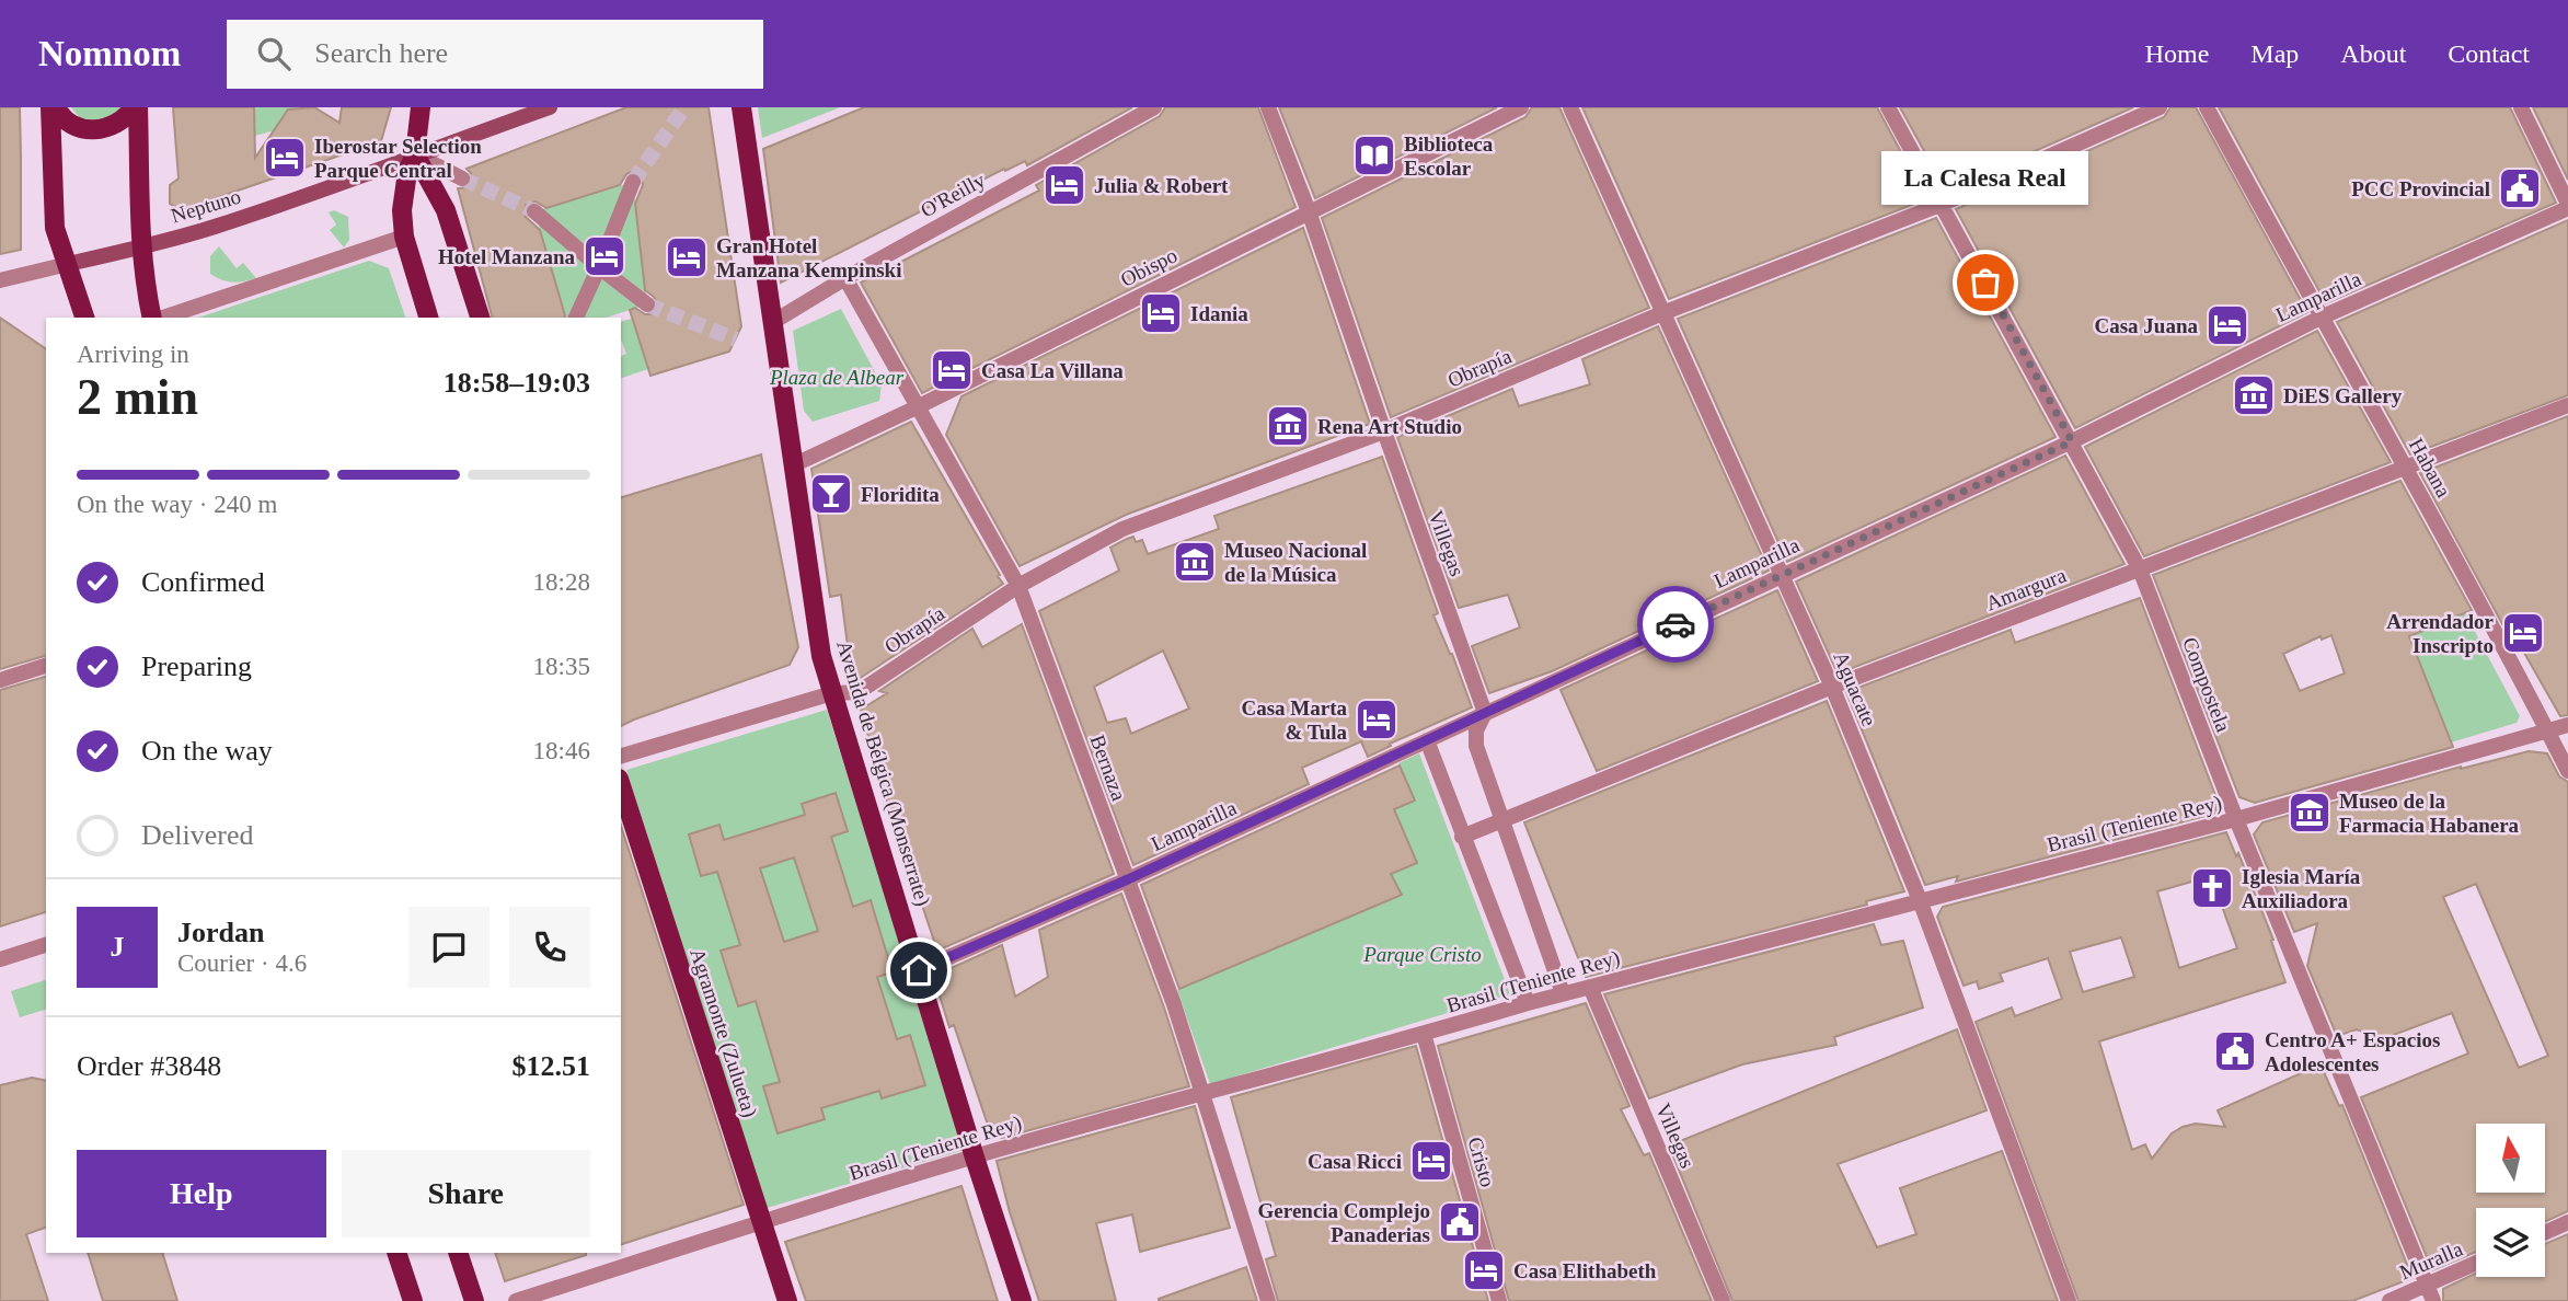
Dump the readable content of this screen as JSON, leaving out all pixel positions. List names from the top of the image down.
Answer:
{
  "streets": {
    "main road": ["Neptuno", "Avenida de Bélgica (Monserrate)", "Agramonte (Zulueta)"],
    "street": [
      "O'Reilly",
      "Obispo",
      "Lamparilla",
      "Obrapía",
      "Habana",
      "Villegas",
      "Amargura",
      "Compostela",
      "Aguacate",
      "Bernaza",
      "Brasil (Teniente Rey)",
      "Cristo",
      "Muralla"
    ]
  },
  "crossings": [
    ["O'Reilly", "Bernaza"],
    ["O'Reilly", "Avenida de Bélgica (Monserrate)"],
    ["Obispo", "Villegas"],
    ["Obispo", "Bernaza"],
    ["Obispo", "Avenida de Bélgica (Monserrate)"],
    ["Lamparilla", "Habana"],
    ["Lamparilla", "Villegas"],
    ["Lamparilla", "Compostela"],
    ["Lamparilla", "Aguacate"],
    ["Lamparilla", "Bernaza"],
    ["Lamparilla", "Avenida de Bélgica (Monserrate)"],
    ["Obrapía", "Villegas"],
    ["Obrapía", "Compostela"],
    ["Obrapía", "Aguacate"],
    ["Obrapía", "Bernaza"],
    ["Obrapía", "Avenida de Bélgica (Monserrate)"],
    ["Habana", "Amargura"],
    ["Habana", "Brasil (Teniente Rey)"],
    ["Villegas", "Brasil (Teniente Rey)"],
    ["Amargura", "Compostela"],
    ["Amargura", "Aguacate"],
    ["Compostela", "Brasil (Teniente Rey)"],
    ["Compostela", "Muralla"],
    ["Aguacate", "Brasil (Teniente Rey)"],
    ["Bernaza", "Brasil (Teniente Rey)"],
    ["Avenida de Bélgica (Monserrate)", "Brasil (Teniente Rey)"],
    ["Brasil (Teniente Rey)", "Agramonte (Zulueta)"],
    ["Brasil (Teniente Rey)", "Cristo"]
  ],
  "parks": ["Plaza de Albear", "Parque Cristo"],
  "places": {
    "library": ["Biblioteca Escolar"],
    "hotel": [
      "Iberostar Selection Parque Central",
      "Julia & Robert",
      "Hotel Manzana",
      "Gran Hotel Manzana Kempinski",
      "Idania",
      "Casa Juana",
      "Casa La Villana",
      "Arrendador Inscripto",
      "Casa Marta & Tula",
      "Casa Ricci",
      "Casa Elithabeth"
    ],
    "public building": ["PCC Provincial", "Centro A+ Espacios Adolescentes", "Gerencia Complejo Panaderias"],
    "other": ["La Calesa Real"],
    "museum": [
      "DiES Gallery",
      "Rena Art Studio",
      "Museo Nacional de la Música",
      "Museo de la Farmacia Habanera"
    ],
    "bar": ["Floridita"],
    "church": ["Iglesia María Auxiliadora"]
  },
  "north": "top",
  "page": {
    "header": "Nomnom",
    "search": "Search here",
    "nav": [
      "Home",
      "Map",
      "About",
      "Contact"
    ],
    "bubble": "La Calesa Real",
    "heading": ["2 min", "Arriving in", "18:58–19:03"],
    "panel": [
      "Jordan",
      "Courier · 4.6",
      "Order #3848",
      "$12.51"
    ],
    "bar": "On the way · 240 m",
    "list": [
      ["Confirmed", "18:28"],
      ["Preparing", "18:35"],
      ["On the way", "18:46"],
      "Delivered"
    ],
    "round": "J",
    "buttons": ["Help", "Share"]
  }
}
